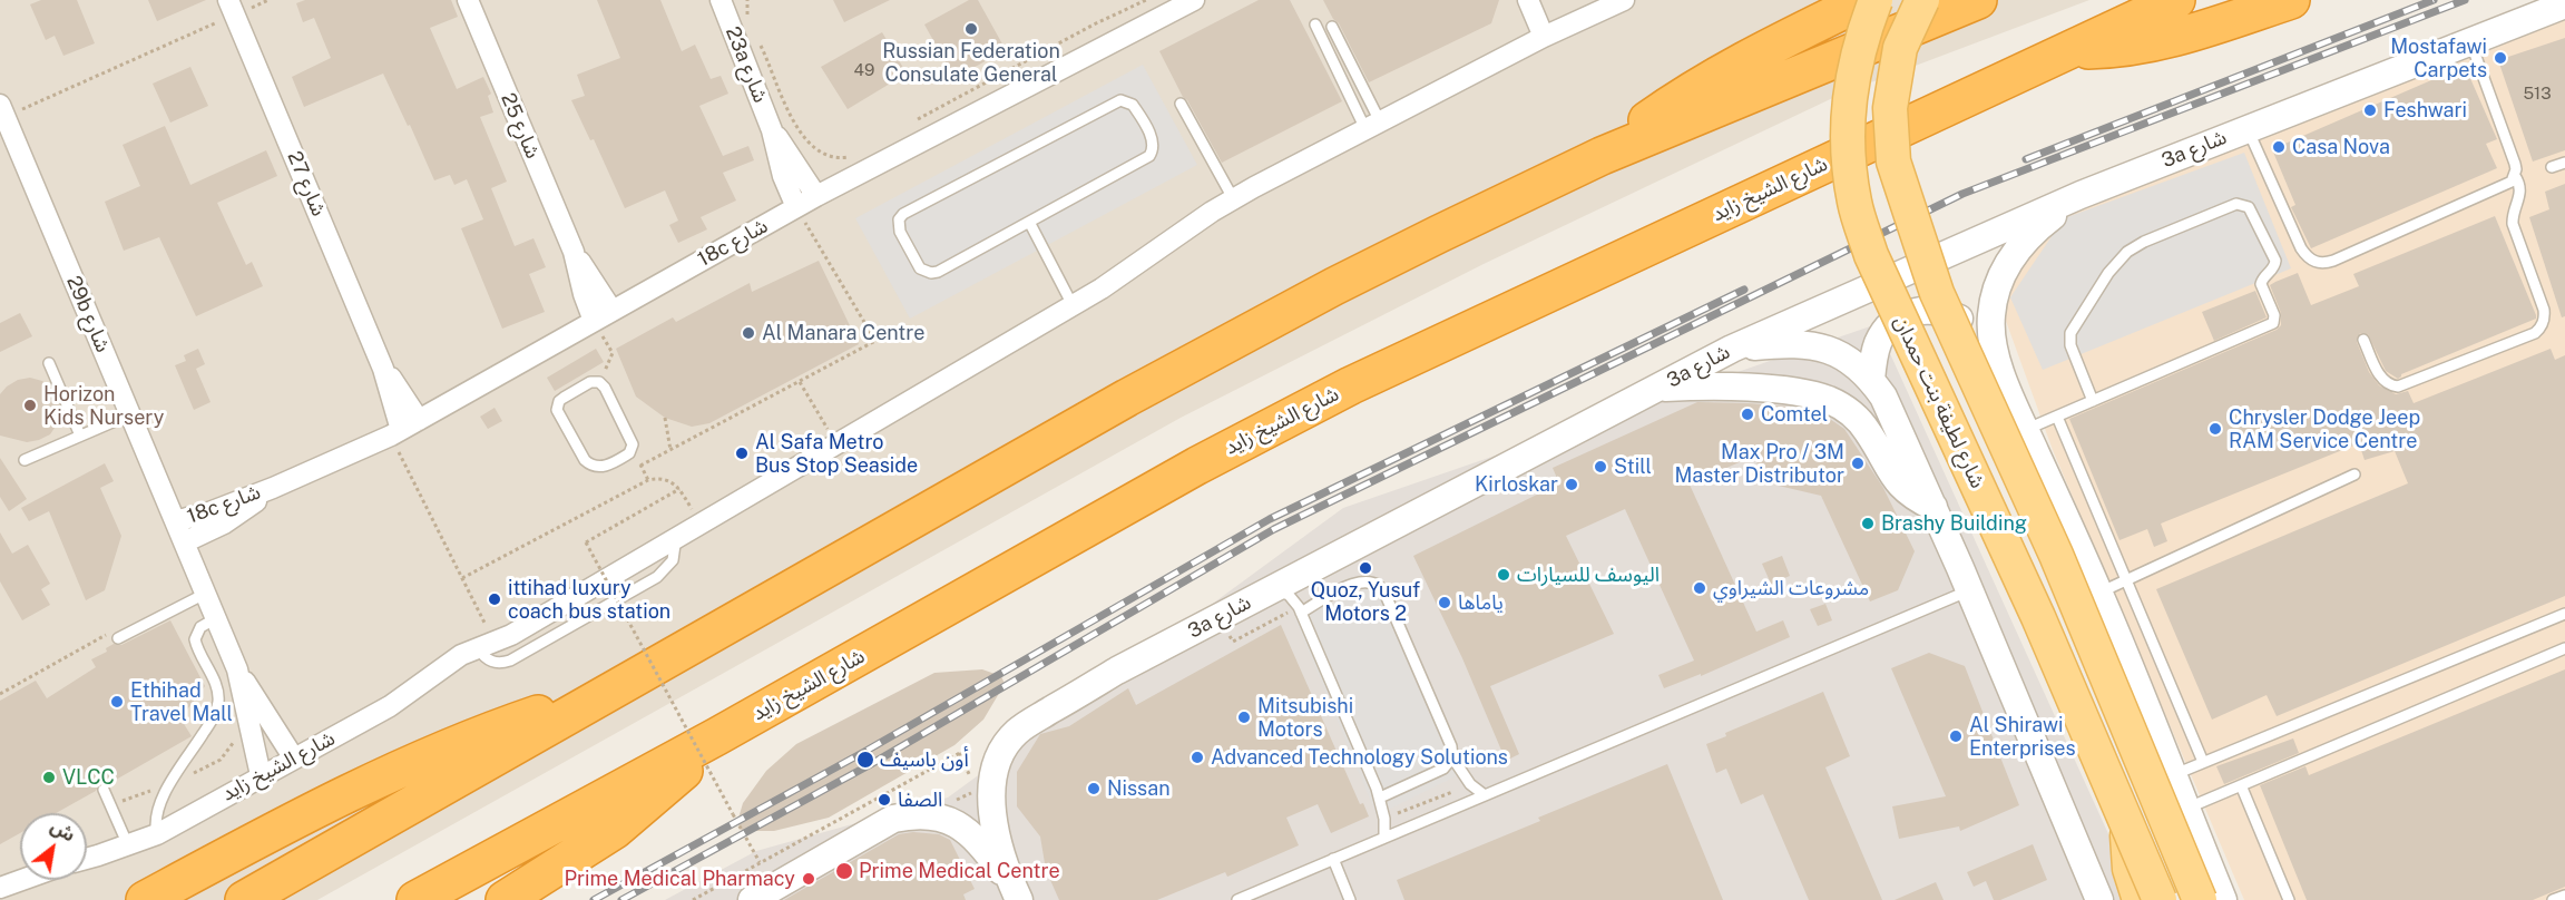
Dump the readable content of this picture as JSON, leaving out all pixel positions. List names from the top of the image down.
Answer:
{
  "streets": {
    "highway": ["شارع الشيخ زايد"],
    "main road": ["شارع لطيفة بنت حمدان"],
    "street": [
      "23a شارع",
      "شارع 25",
      "3a شارع",
      "شارع 27",
      "18c شارع",
      "29b شارع"
    ]
  },
  "crossings": [
    ["23a شارع", "18c شارع"],
    ["شارع 25", "18c شارع"],
    ["شارع 27", "18c شارع"],
    ["شارع الشيخ زايد", "29b شارع"],
    ["18c شارع", "29b شارع"]
  ],
  "places": [
    "Russian Federation Consulate General",
    "Mostafawi Carpets",
    "Feshwari",
    "Casa Nova",
    "Al Manara Centre",
    "Horizon Kids Nursery",
    "Comtel",
    "Chrysler Dodge Jeep RAM Service Centre",
    "Al Safa Metro Bus Stop Seaside",
    "Max Pro / 3M Master Distributor",
    "Still",
    "Kirloskar",
    "Brashy Building",
    "Quoz, Yusuf Motors 2",
    "اليوسف للسيارات",
    "مشروعات الشيراوي",
    "ittihad luxury coach bus station",
    "ياماها",
    "Ethihad Travel Mall",
    "Mitsubishi Motors",
    "Al Shirawi Enterprises",
    "Advanced Technology Solutions",
    "أون باسيف",
    "VLCC",
    "Nissan",
    "الصفا",
    "Prime Medical Centre",
    "Prime Medical Pharmacy"
  ],
  "house_numbers": ["49", "513"],
  "north": "top right"
}
